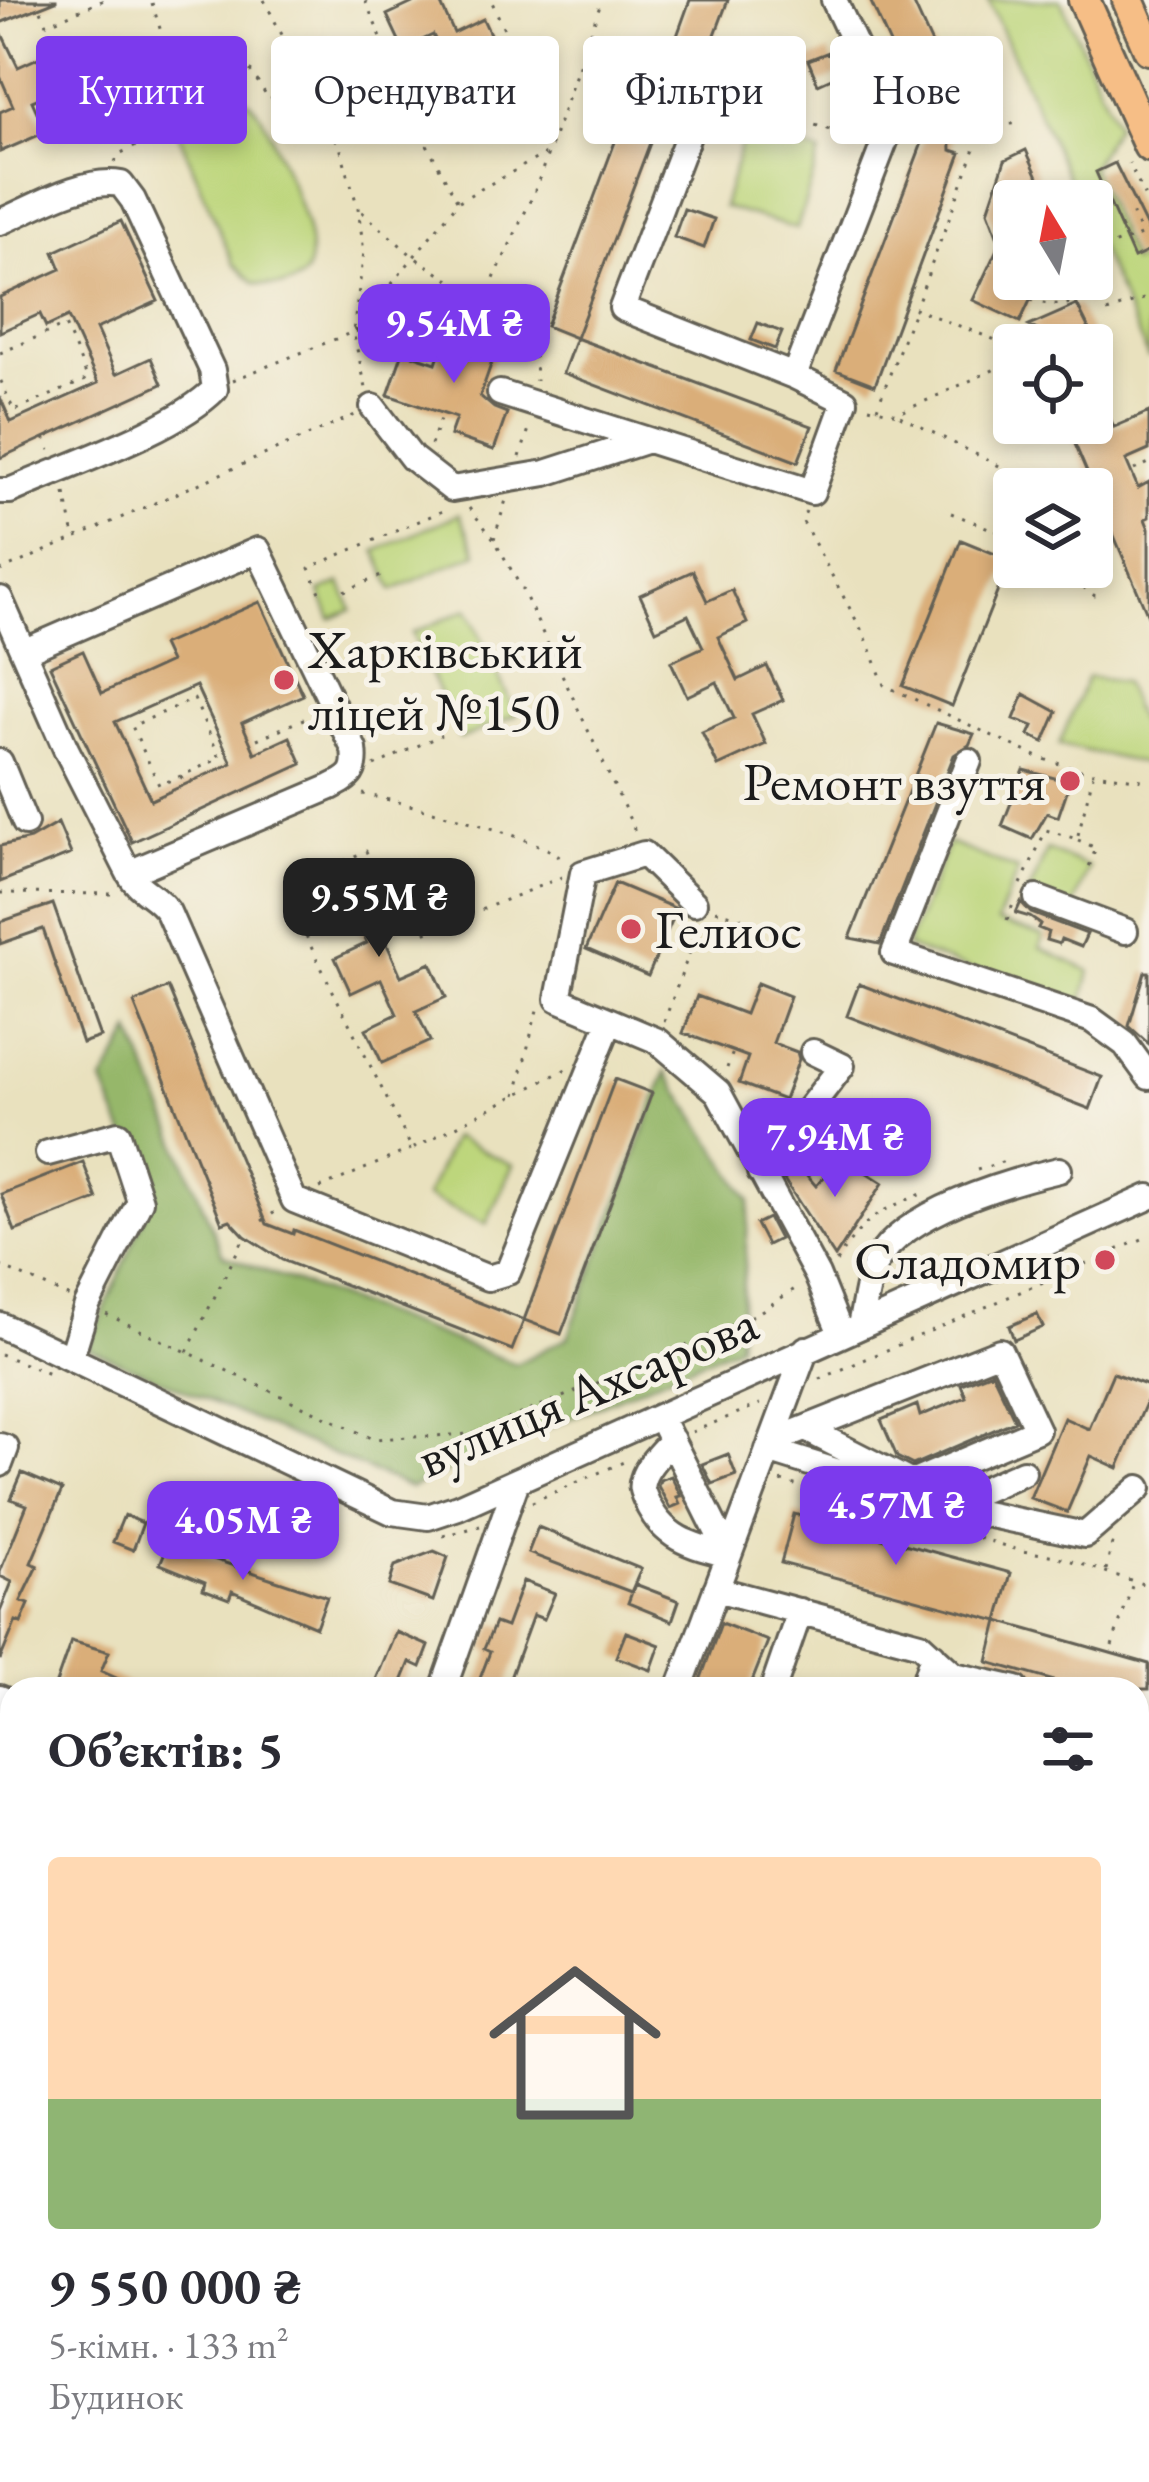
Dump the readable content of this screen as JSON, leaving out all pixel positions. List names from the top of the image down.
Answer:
{
  "streets": {
    "street": ["вулиця Ахсарова"]
  },
  "places": [
    "Харківський ліцей №150",
    "Ремонт взуття",
    "Гелиос",
    "Сладомир"
  ],
  "north": "top",
  "page": {
    "chip": [
      "Купити",
      "Орендувати",
      "Фільтри",
      "Нове"
    ],
    "price": [
      "9.54M ₴",
      "9.55M ₴",
      "7.94M ₴",
      "4.57M ₴",
      "4.05M ₴"
    ],
    "heading": "Об’єктів: 5",
    "list": [
      {
        "name": "9 550 000 ₴",
        "note": "5-кімн. · 133 m² · Будинок"
      }
    ]
  }
}
